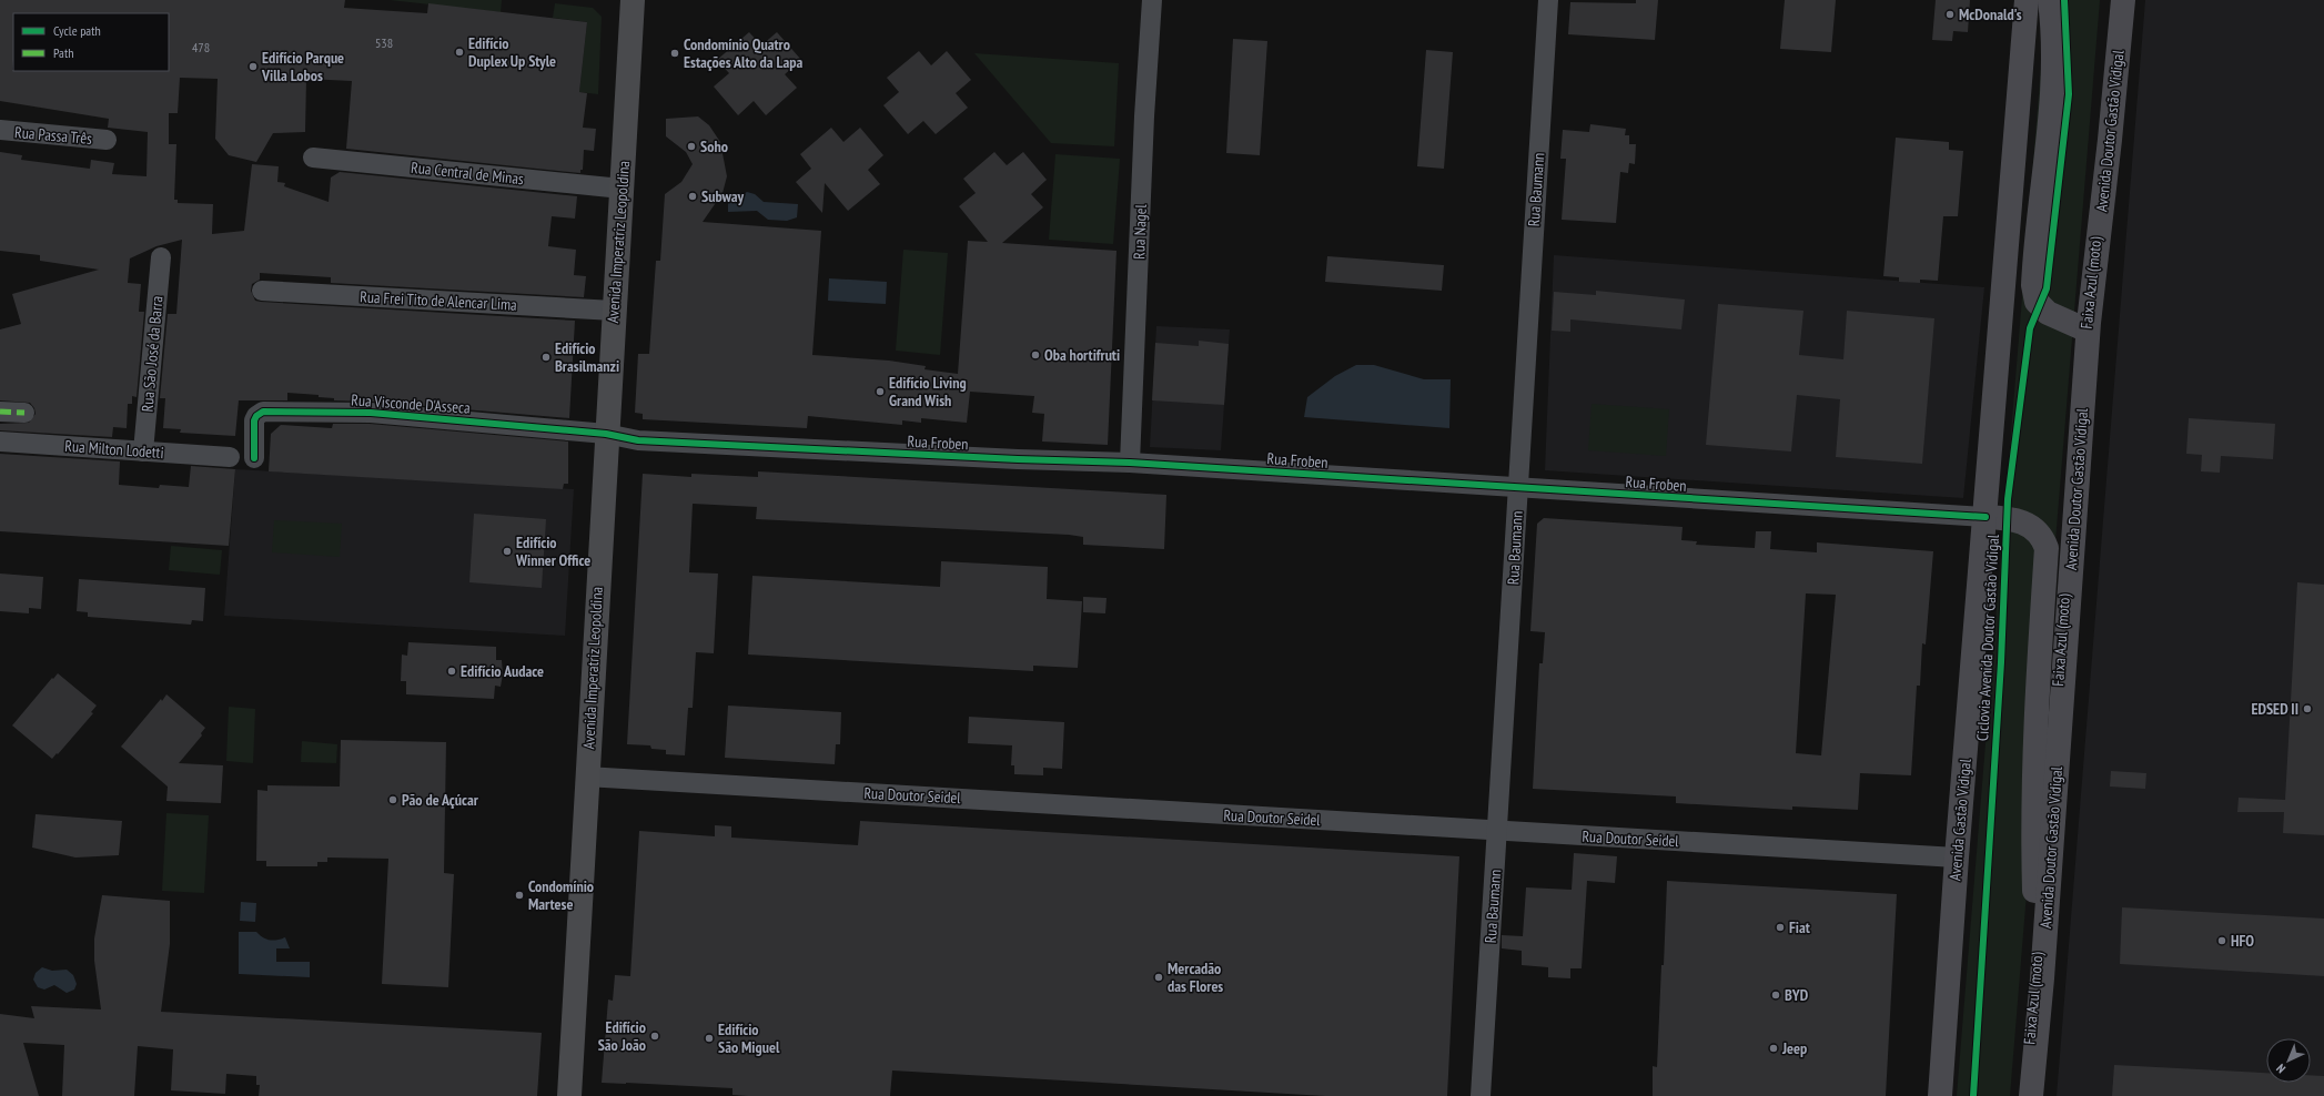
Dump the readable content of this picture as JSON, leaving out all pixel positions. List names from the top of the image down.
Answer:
{
  "streets": {
    "highway": ["Avenida Doutor Gastão Vidigal", "Avenida Gastão Vidigal"],
    "main road": ["Avenida Imperatriz Leopoldina"],
    "street": [
      "Rua Passa Três",
      "Rua Central de Minas",
      "Rua Baumann",
      "Rua Nagel",
      "Faixa Azul (moto)",
      "Rua Frei Tito de Alencar Lima",
      "Rua São José da Barra",
      "Rua Visconde D'Asseca",
      "Rua Froben",
      "Rua Milton Lodetti",
      "Rua Doutor Seidel"
    ],
    "cycle path": ["Ciclovia Avenida Doutor Gastão Vidigal"]
  },
  "crossings": [
    ["Avenida Doutor Gastão Vidigal", "Faixa Azul (moto)"],
    ["Rua Central de Minas", "Avenida Imperatriz Leopoldina"],
    ["Rua Baumann", "Rua Froben"],
    ["Rua Baumann", "Rua Doutor Seidel"],
    ["Rua Nagel", "Rua Froben"],
    ["Avenida Imperatriz Leopoldina", "Rua Frei Tito de Alencar Lima"],
    ["Avenida Imperatriz Leopoldina", "Rua Visconde D'Asseca"],
    ["Avenida Imperatriz Leopoldina", "Rua Froben"],
    ["Avenida Imperatriz Leopoldina", "Rua Doutor Seidel"],
    ["Rua São José da Barra", "Rua Milton Lodetti"],
    ["Rua Visconde D'Asseca", "Rua Froben"],
    ["Rua Froben", "Avenida Gastão Vidigal"],
    ["Rua Doutor Seidel", "Avenida Gastão Vidigal"]
  ],
  "places": [
    "McDonald's",
    "Edifício Duplex Up Style",
    "Condomínio Quatro Estações Alto da Lapa",
    "Edifício Parque Villa Lobos",
    "Soho",
    "Subway",
    "Oba hortifruti",
    "Edifício Brasilmanzi",
    "Edifício Living Grand Wish",
    "Edifício Winner Office",
    "Edifício Audace",
    "EDSED II",
    "Pão de Açúcar",
    "Condomínio Martese",
    "Fiat",
    "HFO",
    "Mercadão das Flores",
    "BYD",
    "Edifício São João",
    "Edifício São Miguel",
    "Jeep"
  ],
  "house_numbers": ["538", "478"],
  "legend": ["Cycle path", "Path"],
  "north": "bottom left"
}
